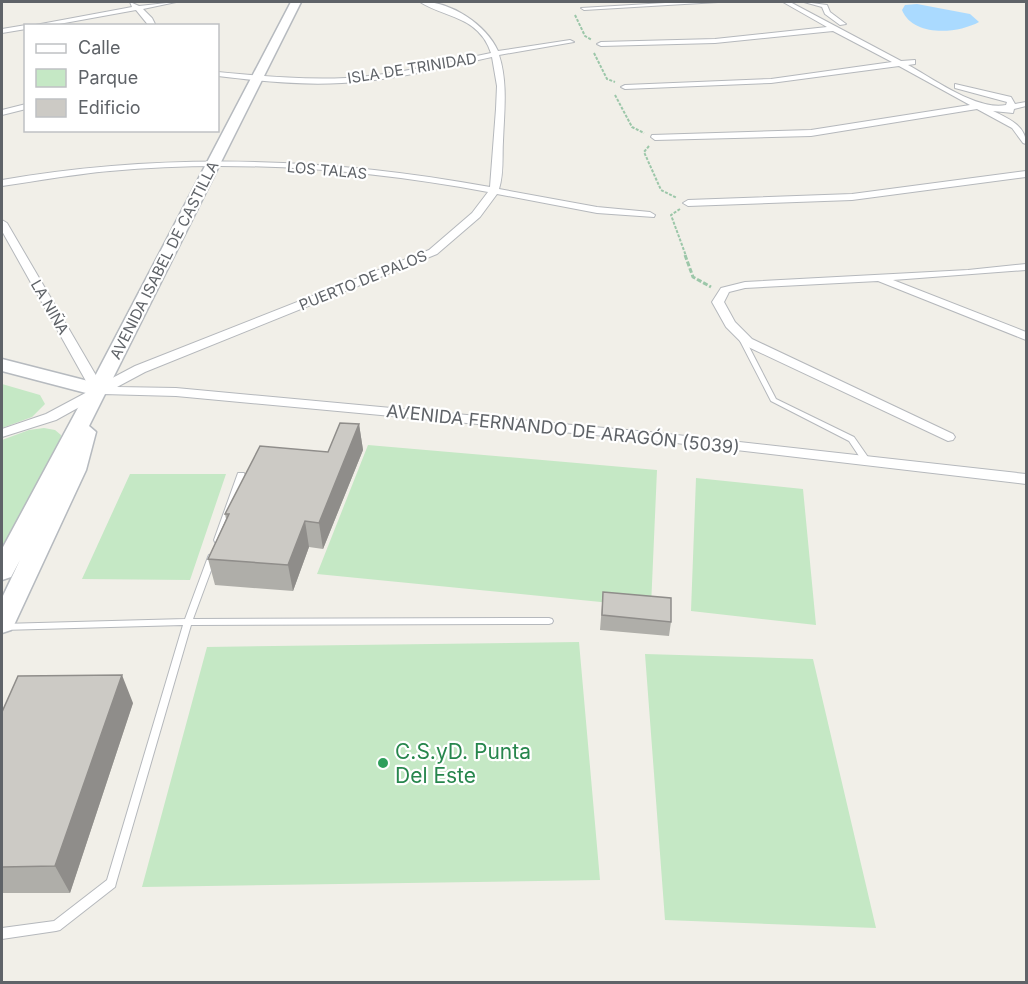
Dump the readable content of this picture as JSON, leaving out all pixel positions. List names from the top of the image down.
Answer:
{
  "streets": {
    "street": [
      "ISLA DE TRINIDAD",
      "LOS TALAS",
      "AVENIDA ISABEL DE CASTILLA",
      "PUERTO DE PALOS",
      "LA NIÑA",
      "AVENIDA FERNANDO DE ARAGÓN (5039)"
    ]
  },
  "crossings": [
    ["ISLA DE TRINIDAD", "AVENIDA ISABEL DE CASTILLA"],
    ["LOS TALAS", "AVENIDA ISABEL DE CASTILLA"],
    ["LOS TALAS", "PUERTO DE PALOS"],
    ["AVENIDA ISABEL DE CASTILLA", "PUERTO DE PALOS"],
    ["AVENIDA ISABEL DE CASTILLA", "LA NIÑA"],
    ["AVENIDA ISABEL DE CASTILLA", "AVENIDA FERNANDO DE ARAGÓN (5039)"],
    ["PUERTO DE PALOS", "LA NIÑA"],
    ["PUERTO DE PALOS", "AVENIDA FERNANDO DE ARAGÓN (5039)"],
    ["LA NIÑA", "AVENIDA FERNANDO DE ARAGÓN (5039)"]
  ],
  "places": ["C.S.yD. Punta Del Este"],
  "legend": ["Calle", "Parque", "Edificio"]
}
